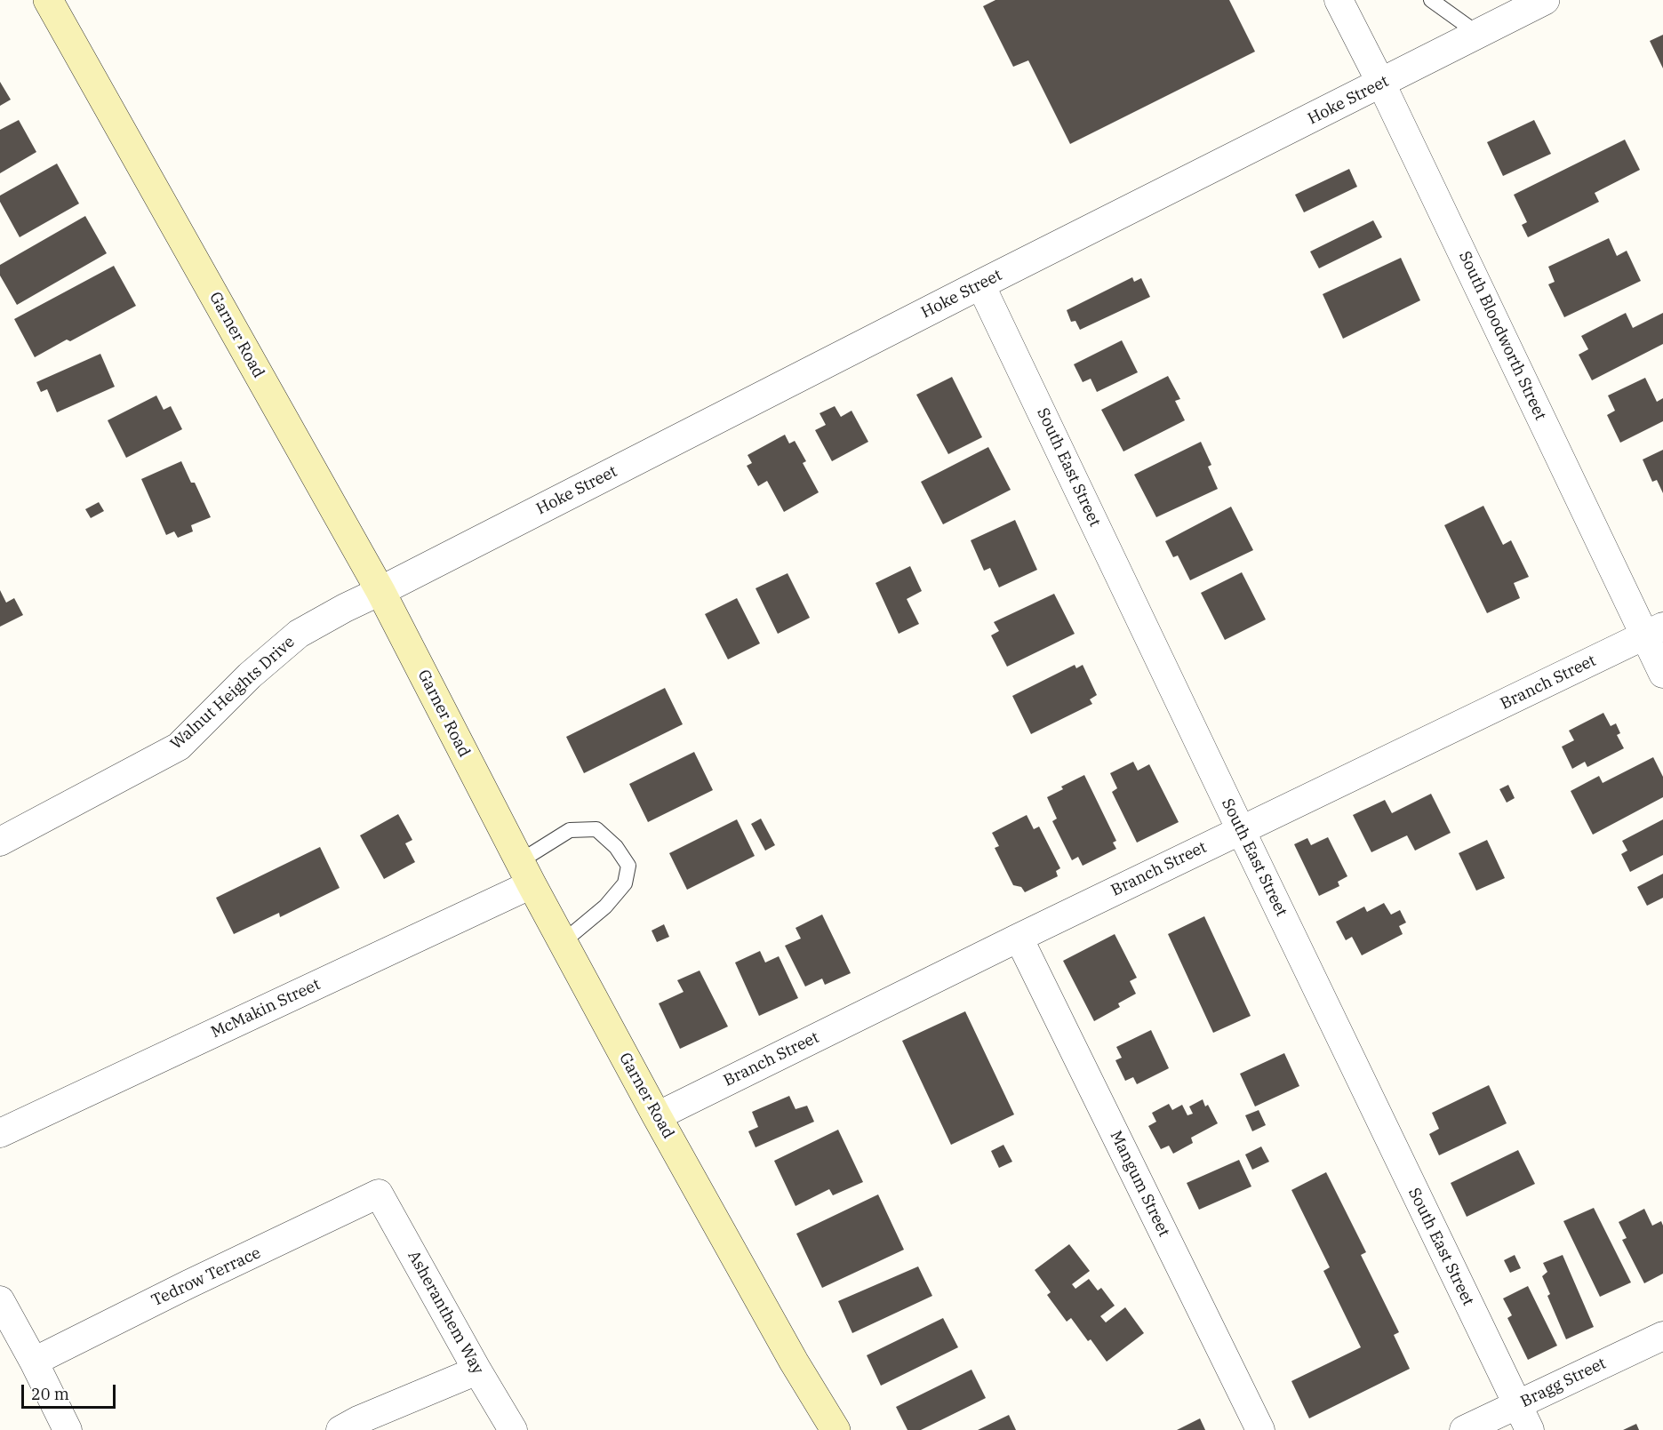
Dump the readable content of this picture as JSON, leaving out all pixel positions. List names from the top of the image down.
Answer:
{
  "streets": {
    "main road": ["Garner Road"],
    "street": [
      "Hoke Street",
      "South Bloodworth Street",
      "South East Street",
      "Branch Street",
      "Walnut Heights Drive",
      "McMakin Street",
      "Mangum Street",
      "Tedrow Terrace",
      "Asheranthem Way",
      "Bragg Street"
    ]
  },
  "crossings": [
    ["Hoke Street", "Garner Road"],
    ["Hoke Street", "South Bloodworth Street"],
    ["Hoke Street", "South East Street"],
    ["Hoke Street", "Walnut Heights Drive"],
    ["Garner Road", "Branch Street"],
    ["Garner Road", "Walnut Heights Drive"],
    ["Garner Road", "McMakin Street"],
    ["South Bloodworth Street", "Branch Street"],
    ["South East Street", "Branch Street"],
    ["South East Street", "Bragg Street"],
    ["Branch Street", "Mangum Street"],
    ["Tedrow Terrace", "Asheranthem Way"]
  ],
  "scale_bar": "20 m"
}
